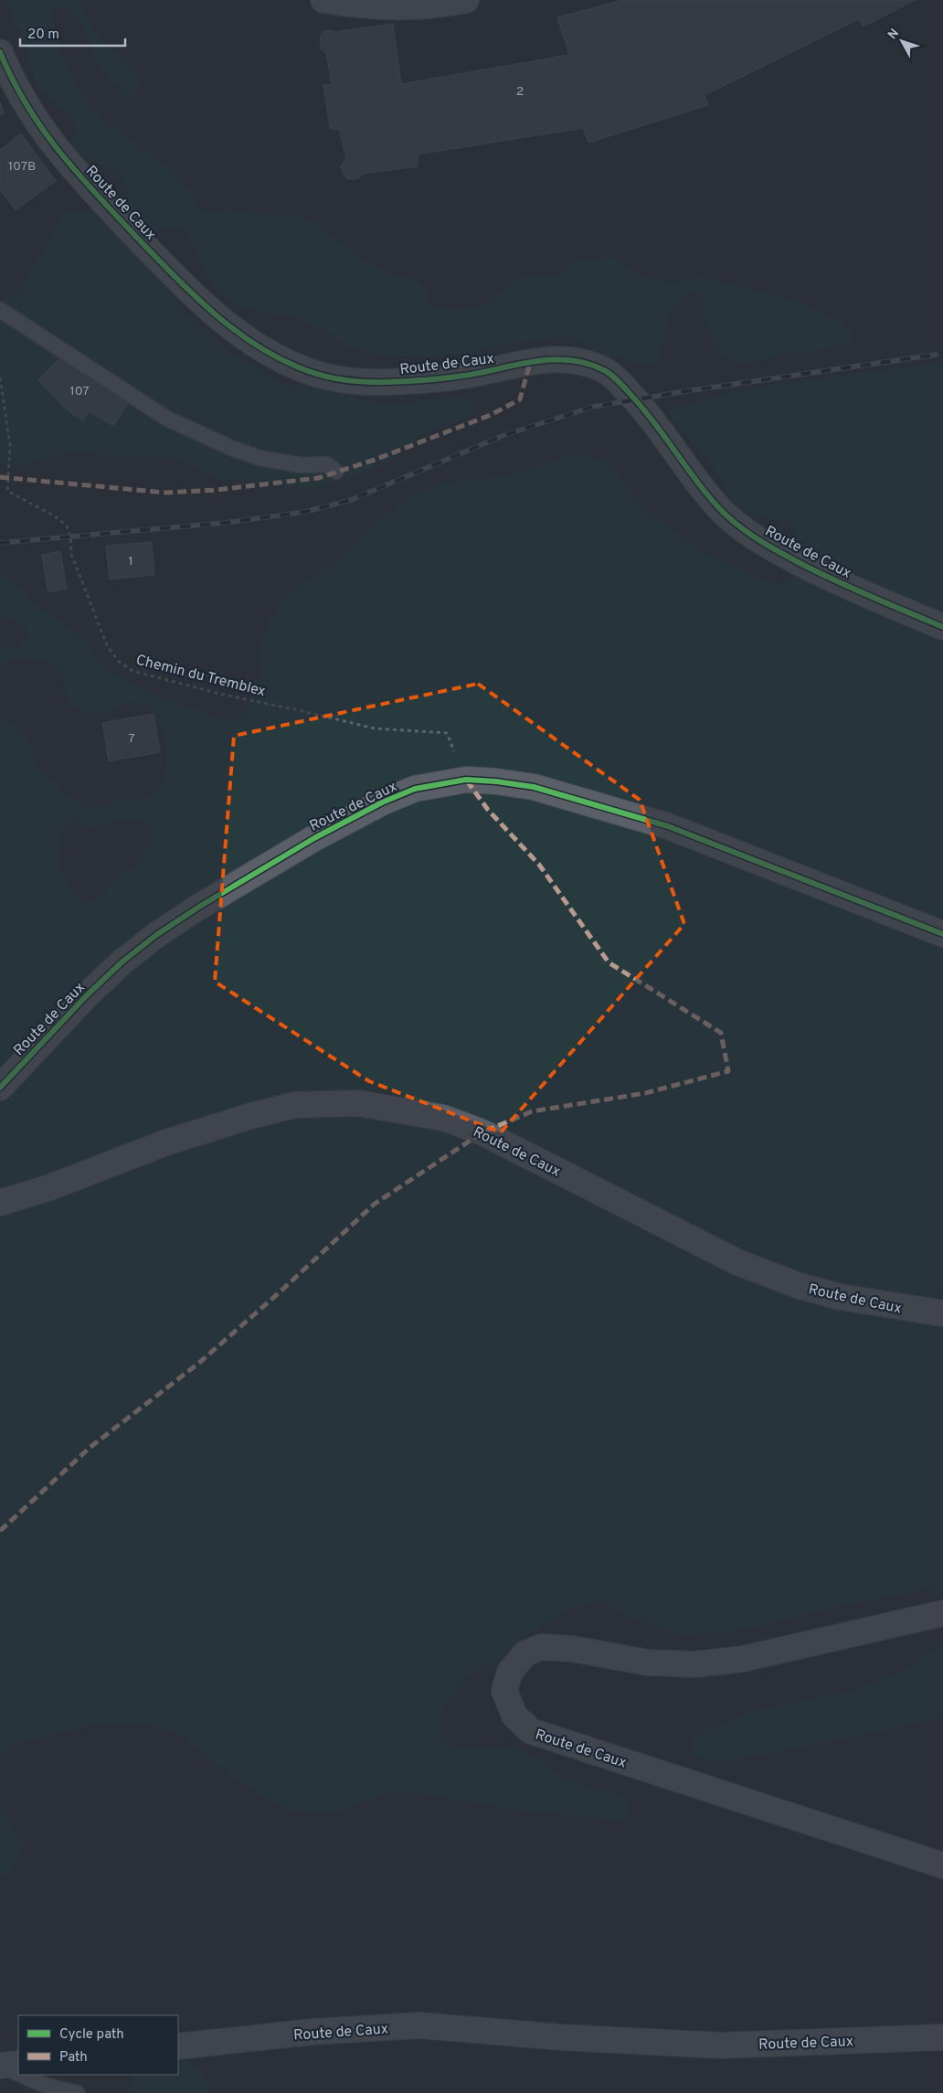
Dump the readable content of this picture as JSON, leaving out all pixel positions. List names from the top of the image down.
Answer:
{
  "streets": {
    "street": ["Route de Caux"],
    "path": ["Chemin du Tremblex"]
  },
  "crossings": [
    ["Route de Caux", "Chemin du Tremblex"]
  ],
  "house_numbers": [
    "2",
    "107B",
    "107",
    "1",
    "7"
  ],
  "legend": ["Cycle path", "Path"],
  "scale_bar": "20 m",
  "north": "top left"
}
